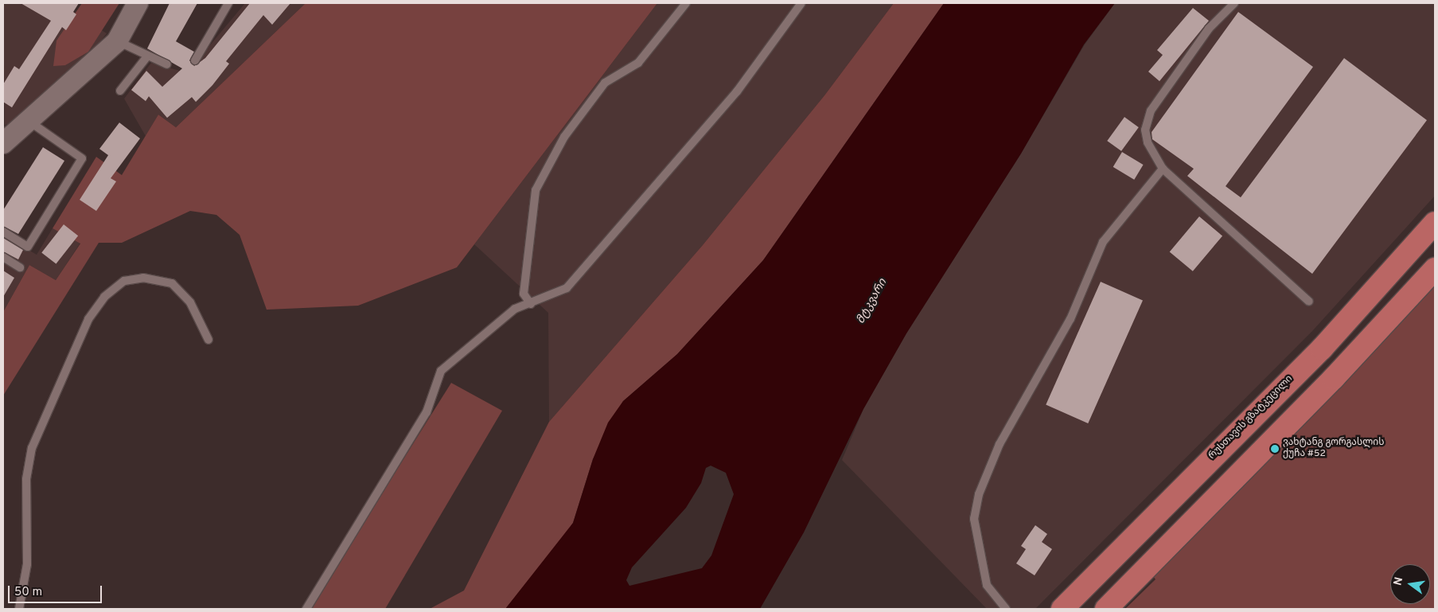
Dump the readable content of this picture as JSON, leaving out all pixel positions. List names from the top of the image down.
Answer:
{
  "streets": {
    "highway": ["რუსთავის გზატკეცილი"]
  },
  "water": ["მტკვარი"],
  "places": ["ვახტანგ გორგასლის ქუჩა #52"],
  "scale_bar": "50 m",
  "north": "left"
}
